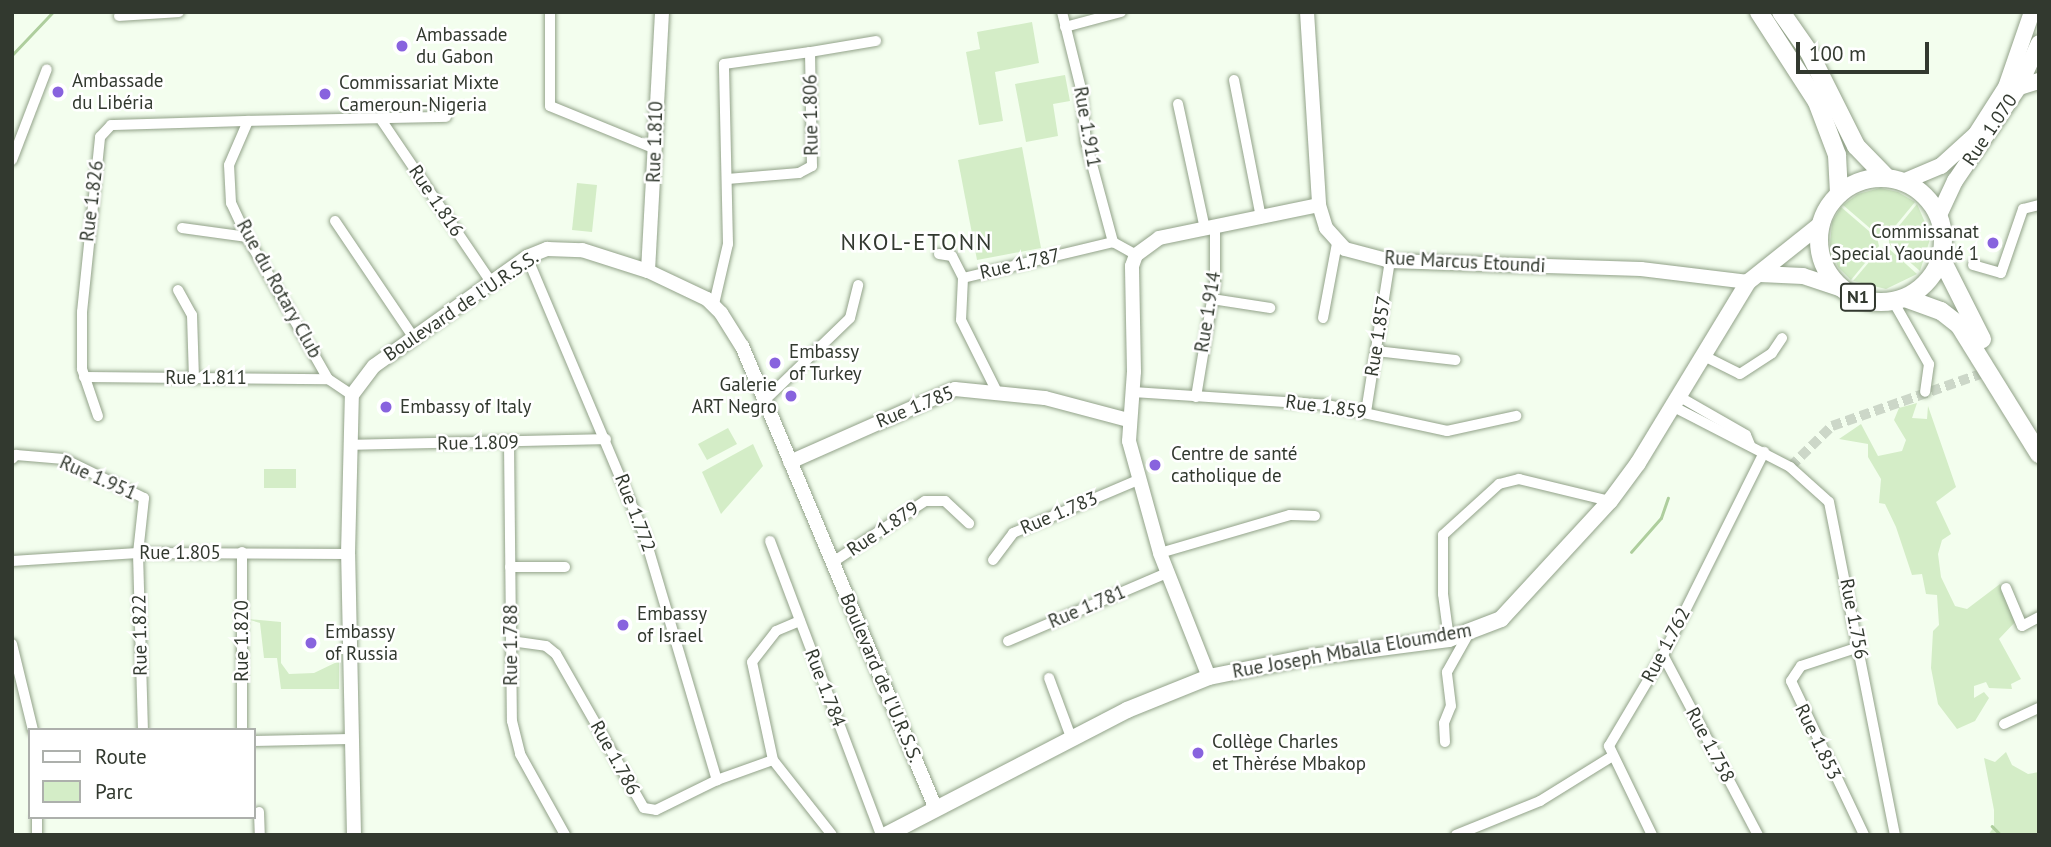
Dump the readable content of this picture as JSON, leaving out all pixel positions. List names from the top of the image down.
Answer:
{
  "streets": {
    "highway": ["N1"],
    "main road": ["Rue 1.070", "Rue Joseph Mballa Eloumdem"],
    "street": [
      "Rue 1.806",
      "Rue 1.911",
      "Rue 1.810",
      "Rue 1.826",
      "Rue 1.816",
      "Rue Marcus Etoundi",
      "Rue 1.787",
      "Rue du Rotary Club",
      "Boulevard de l'U.R.S.S.",
      "Rue 1.914",
      "Rue 1.857",
      "Rue 1.811",
      "Rue 1.785",
      "Rue 1.859",
      "Rue 1.809",
      "Rue 1.951",
      "Rue 1.772",
      "Rue 1.783",
      "Rue 1.879",
      "Rue 1.805",
      "Rue 1.781",
      "Rue 1.756",
      "Rue 1.822",
      "Rue 1.820",
      "Rue 1.788",
      "Rue 1.762",
      "Rue 1.784",
      "Rue 1.853",
      "Rue 1.758",
      "Rue 1.786"
    ]
  },
  "crossings": [
    ["Rue 1.806", "Boulevard de l'U.R.S.S."],
    ["Rue 1.911", "Rue 1.787"],
    ["Rue 1.070", "N1"],
    ["Rue 1.070", "Rue Joseph Mballa Eloumdem"],
    ["Rue 1.810", "Boulevard de l'U.R.S.S."],
    ["Rue 1.826", "Rue du Rotary Club"],
    ["Rue 1.826", "Rue 1.811"],
    ["Rue 1.816", "Boulevard de l'U.R.S.S."],
    ["Rue Marcus Etoundi", "Rue 1.857"],
    ["Rue Marcus Etoundi", "Rue Joseph Mballa Eloumdem"],
    ["Rue du Rotary Club", "Boulevard de l'U.R.S.S."],
    ["Rue du Rotary Club", "Rue 1.811"],
    ["N1", "Rue Joseph Mballa Eloumdem"],
    ["Boulevard de l'U.R.S.S.", "Rue 1.785"],
    ["Boulevard de l'U.R.S.S.", "Rue 1.772"],
    ["Boulevard de l'U.R.S.S.", "Rue 1.879"],
    ["Boulevard de l'U.R.S.S.", "Rue Joseph Mballa Eloumdem"],
    ["Rue 1.914", "Rue 1.859"],
    ["Rue 1.857", "Rue 1.859"],
    ["Rue 1.809", "Rue 1.772"],
    ["Rue 1.809", "Rue 1.788"],
    ["Rue 1.951", "Rue 1.822"],
    ["Rue 1.772", "Rue 1.786"],
    ["Rue 1.805", "Rue 1.822"],
    ["Rue 1.805", "Rue 1.820"],
    ["Rue 1.756", "Rue 1.762"],
    ["Rue 1.756", "Rue Joseph Mballa Eloumdem"],
    ["Rue 1.756", "Rue 1.853"],
    ["Rue 1.788", "Rue 1.786"],
    ["Rue 1.762", "Rue 1.758"]
  ],
  "districts": ["NKOL-ETONN"],
  "places": [
    "Ambassade du Gabon",
    "Ambassade du Libéria",
    "Commissariat Mixte Cameroun-Nigeria",
    "Commissanat Special Yaoundé 1",
    "Embassy of Turkey",
    "Galerie ART Negro",
    "Embassy of Italy",
    "Centre de santé catholique de",
    "Embassy of Israel",
    "Embassy of Russia",
    "Collège Charles et Thèrése Mbakop"
  ],
  "legend": ["Route", "Parc"],
  "scale_bar": "100 m"
}
